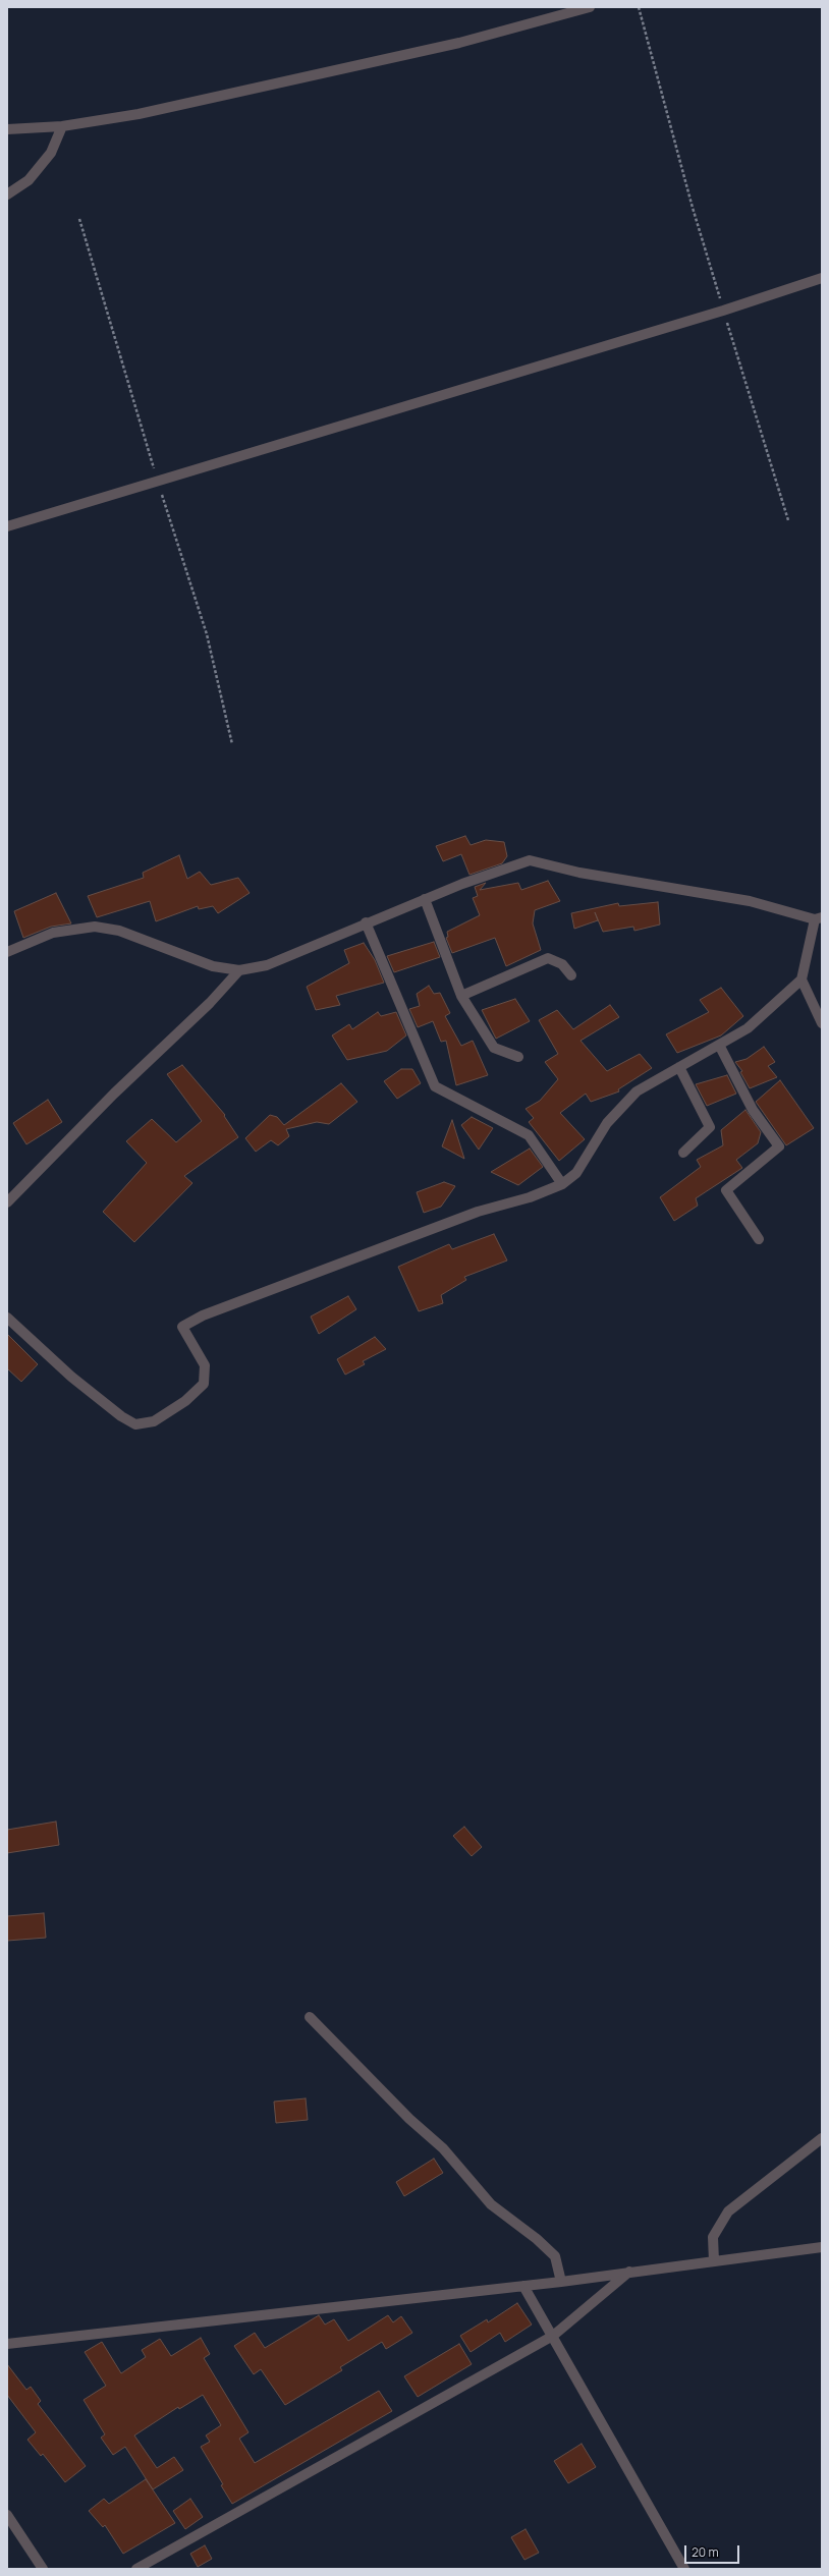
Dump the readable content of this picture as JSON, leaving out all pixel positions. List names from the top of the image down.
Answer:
{
  "scale_bar": "20 m"
}
